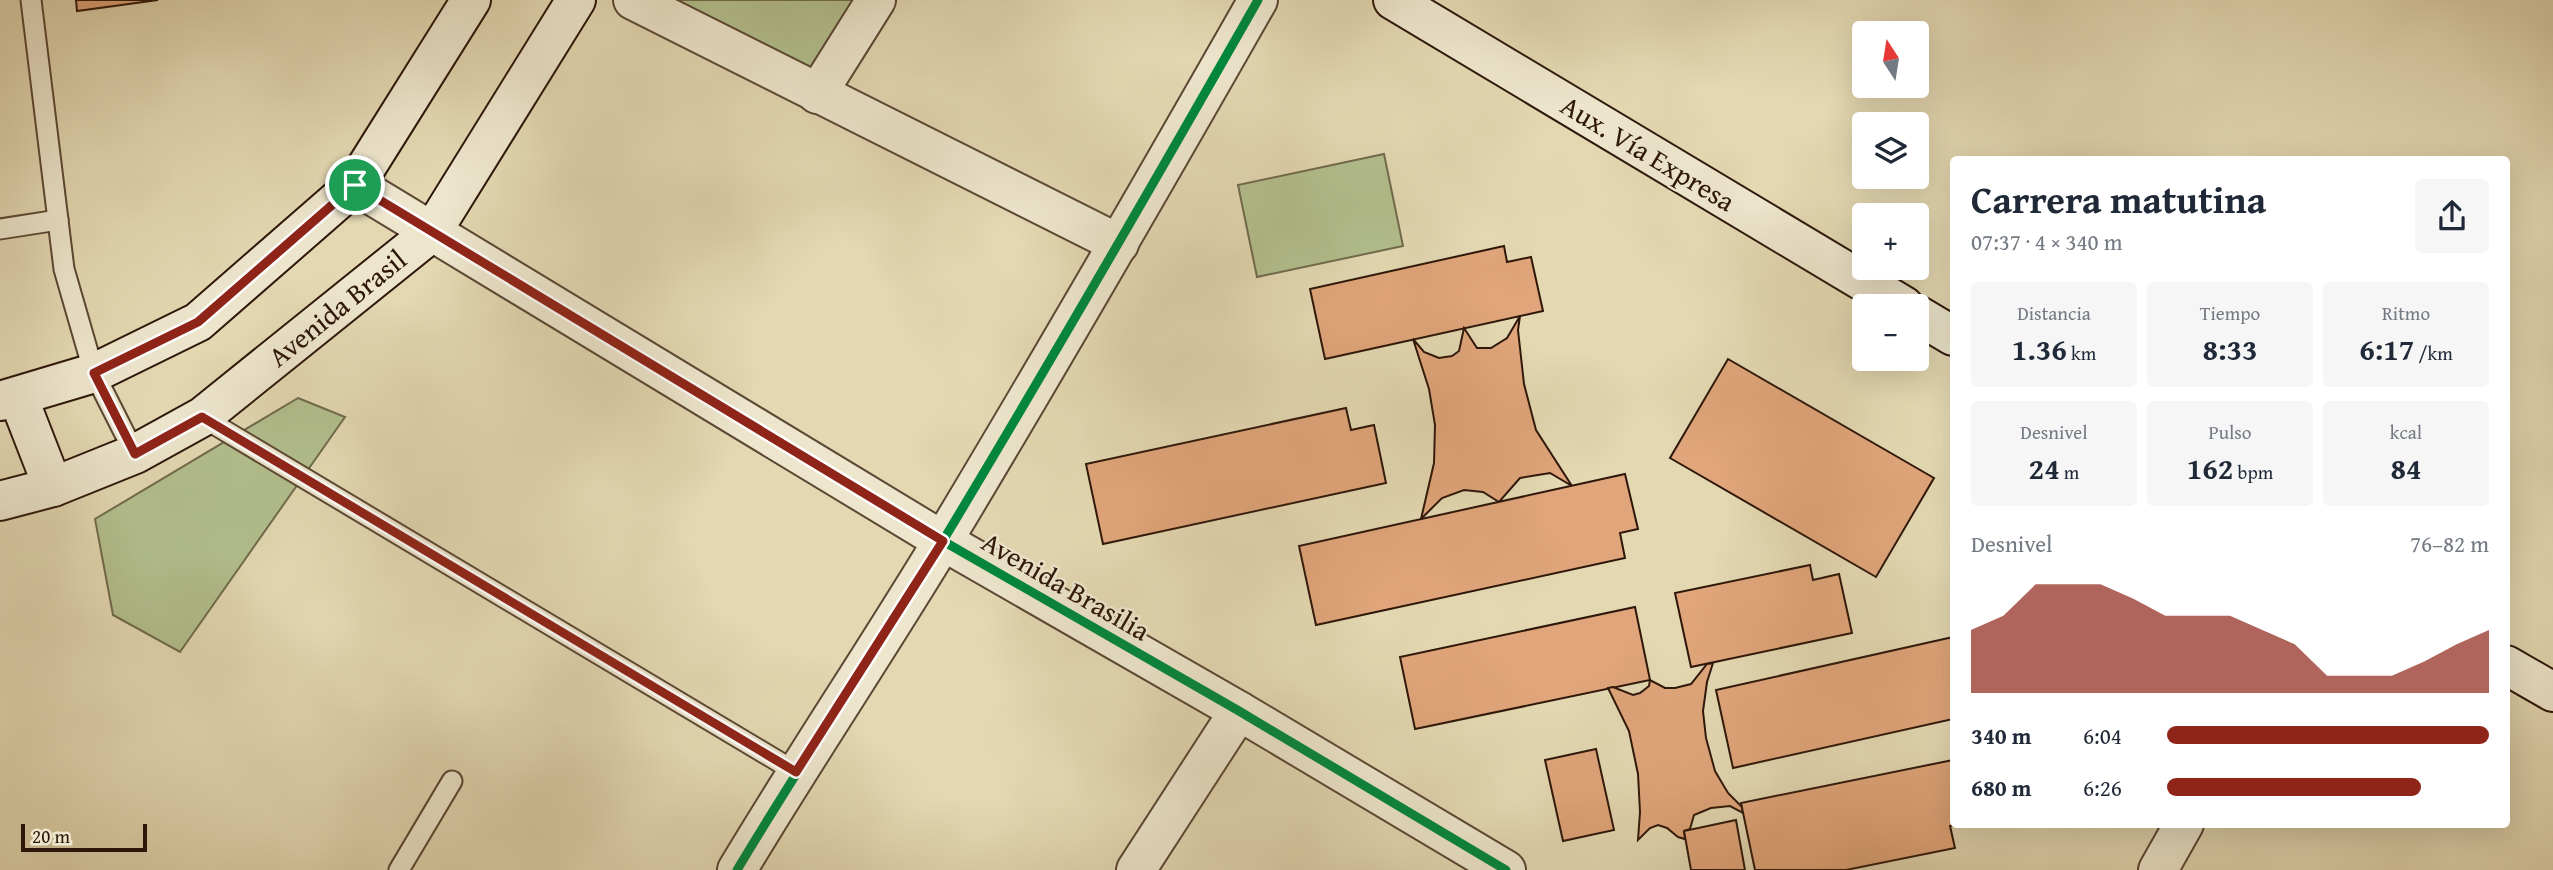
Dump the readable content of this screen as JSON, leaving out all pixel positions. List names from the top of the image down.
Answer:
{
  "streets": {
    "street": ["Aux. Vía Expresa", "Avenida Brasil", "Avenida Brasilia"]
  },
  "crossings": [
    ["Avenida Brasil", "Avenida Brasilia"]
  ],
  "scale_bar": "20 m",
  "north": "top",
  "page": {
    "map_buttons": ["+", "−"],
    "heading": ["Carrera matutina", "07:37 · 4 × 340 m"],
    "stats": [
      ["Distancia", "1.36 km"],
      ["Tiempo", "8:33"],
      ["Ritmo", "6:17 /km"],
      ["Desnivel", "24 m"],
      ["Pulso", "162 bpm"],
      ["kcal", "84"]
    ],
    "chart": ["Desnivel", "76–82 m"],
    "list": [
      {
        "name": "340 m",
        "note": "6:04"
      },
      {
        "name": "680 m",
        "note": "6:26"
      }
    ],
    "scale": "20 m"
  }
}
